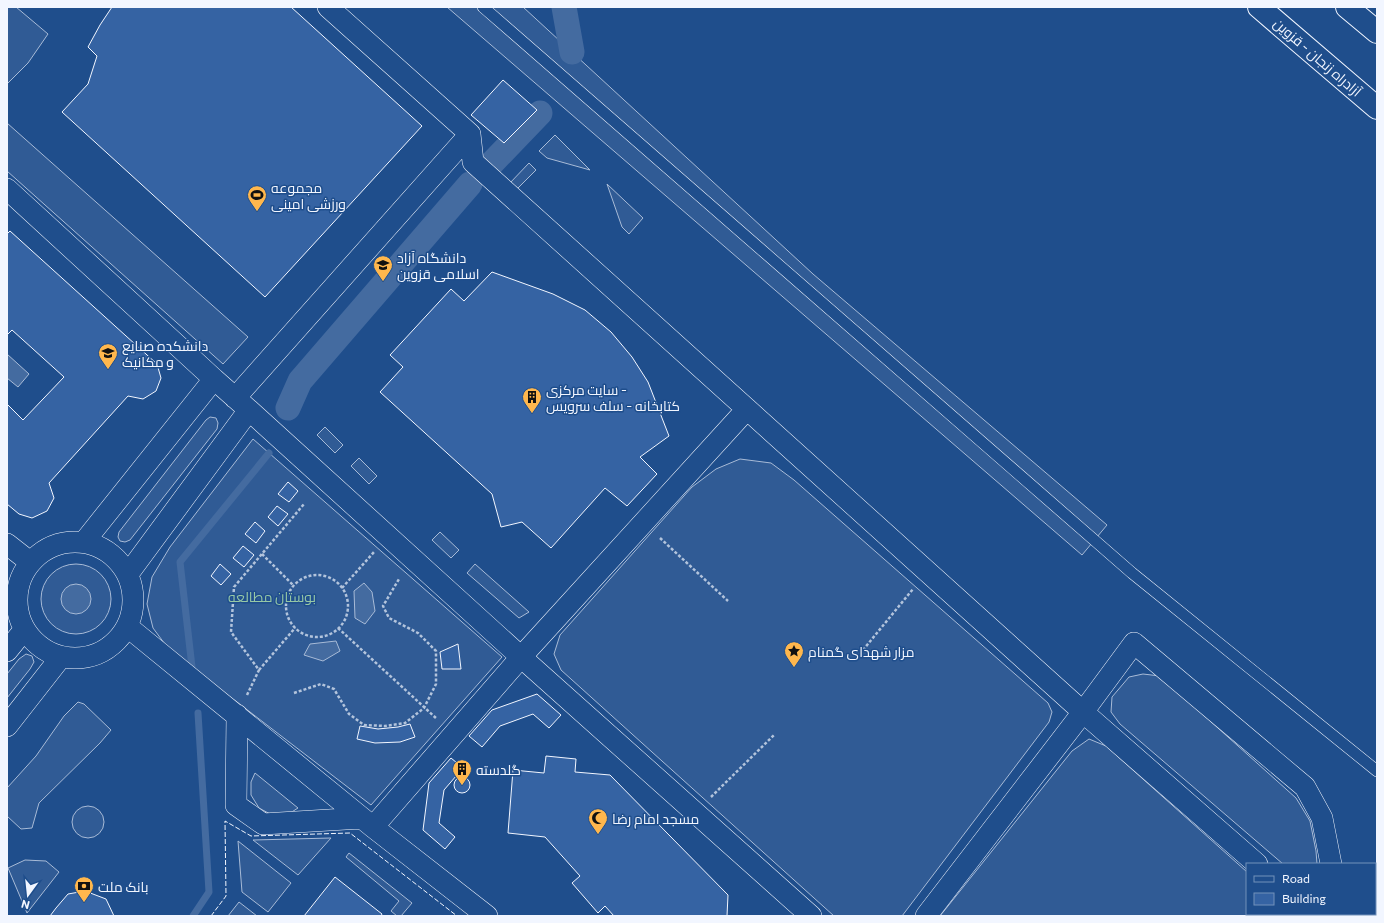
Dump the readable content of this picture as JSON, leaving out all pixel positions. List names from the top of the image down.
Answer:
{
  "streets": {
    "highway": ["آزادراه زنجان - قزوین"]
  },
  "parks": ["بوستان مطالعه"],
  "places": {
    "sports": ["مجموعه ورزشی امینی"],
    "school or university": ["دانشگاه آزاد اسلامی قزوین", "دانشکده صنایع و مکانیک"],
    "building": ["سایت مرکزی - کتابخانه - سلف سرویس", "گلدسته"],
    "place": ["مزار شهدای گمنام"],
    "mosque": ["مسجد امام رضا"],
    "bank": ["بانک ملت"]
  },
  "legend": ["Road", "Building"],
  "north": "bottom"
}
